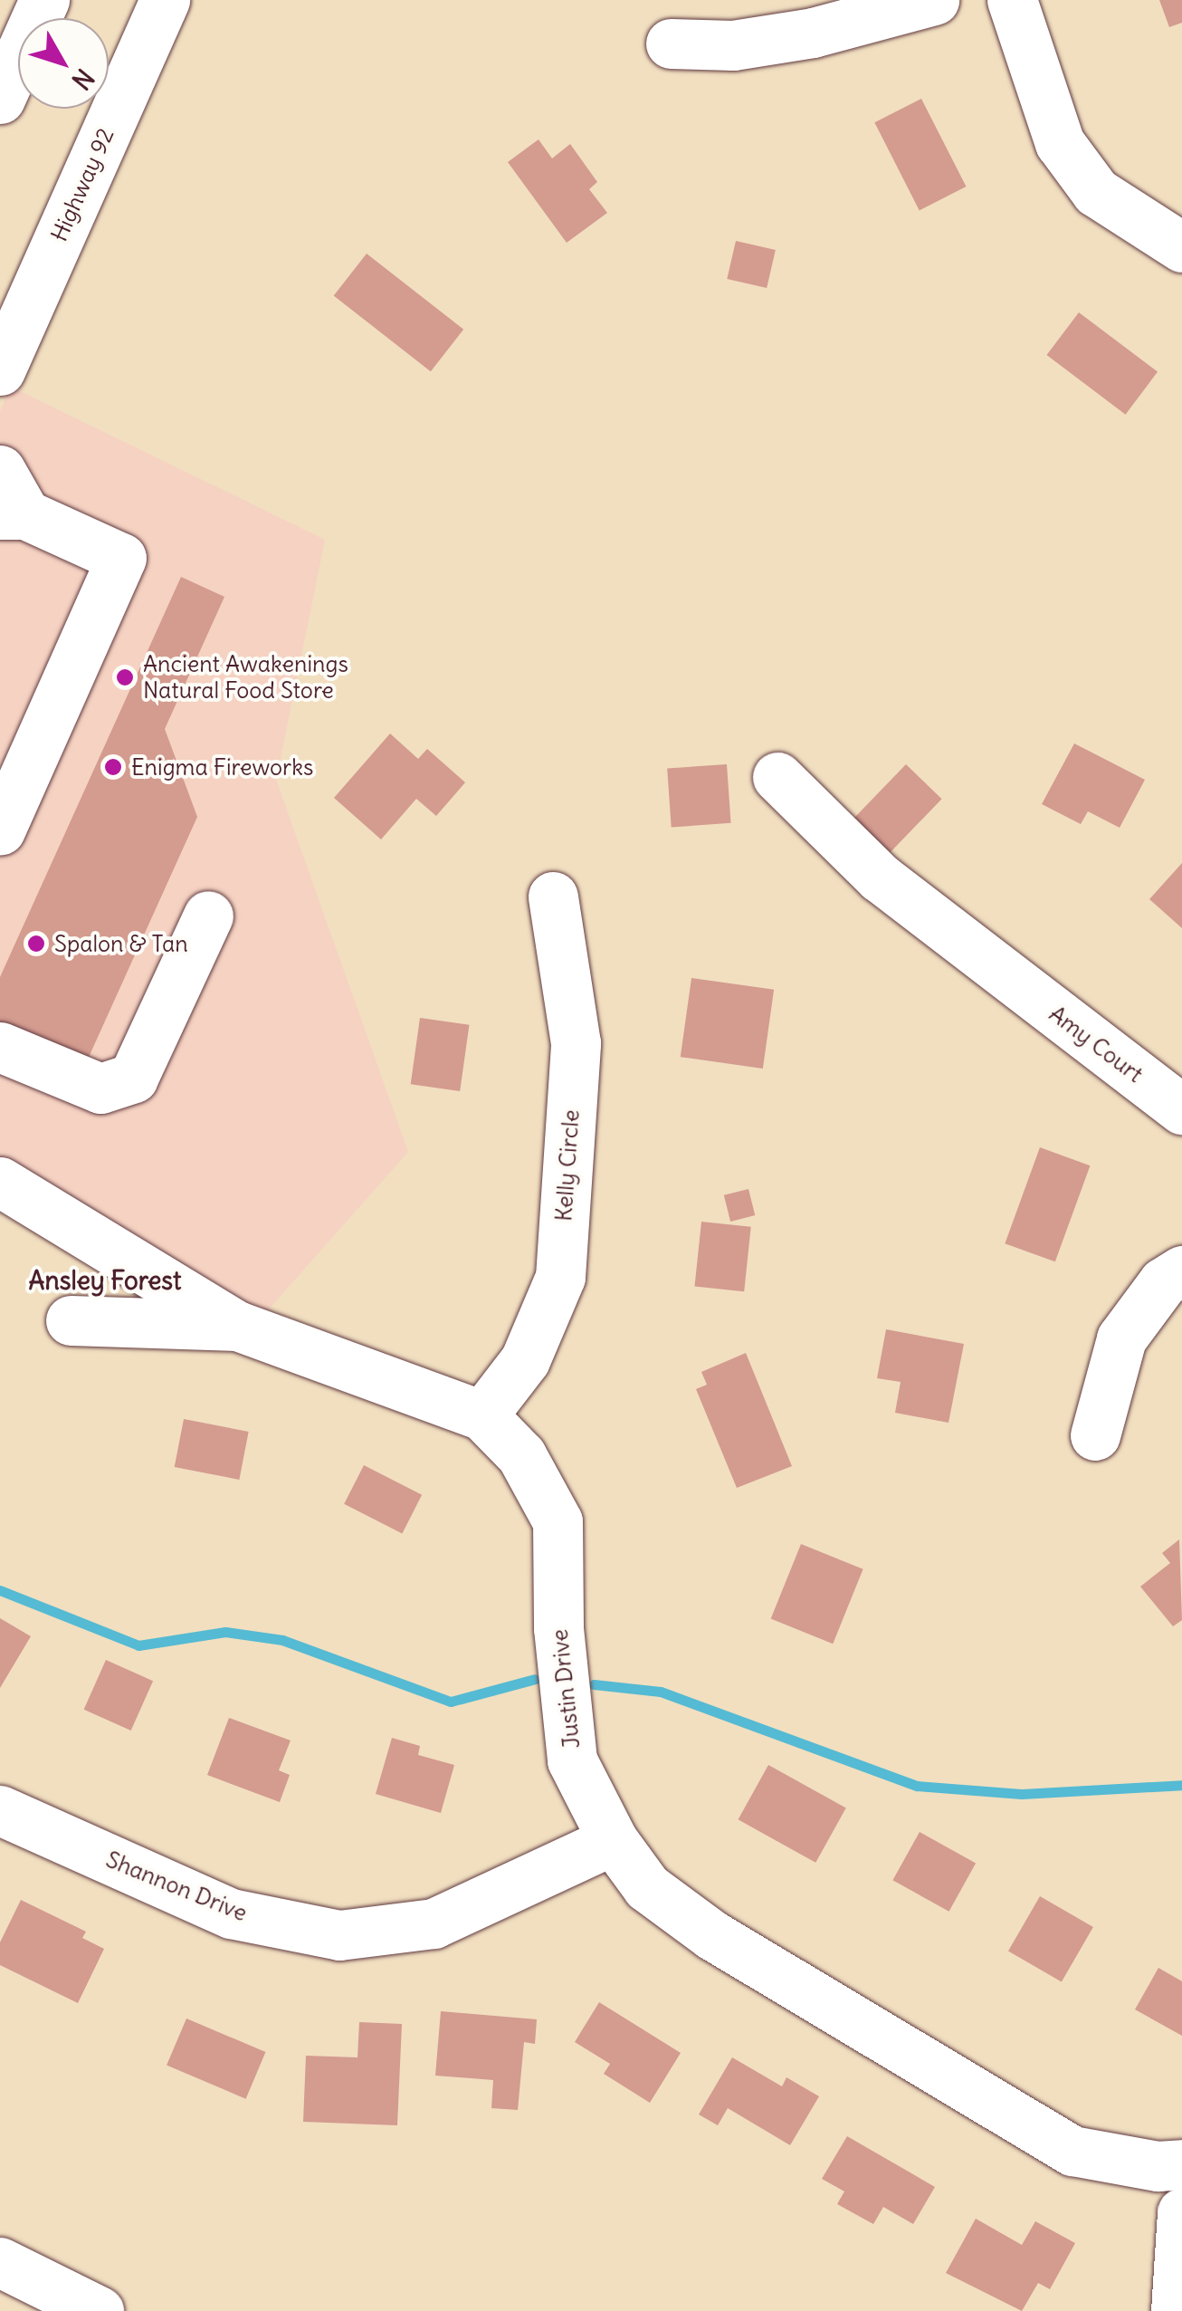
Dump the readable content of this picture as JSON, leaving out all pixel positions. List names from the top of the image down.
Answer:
{
  "streets": {
    "street": [
      "Highway 92",
      "Amy Court",
      "Kelly Circle",
      "Justin Drive",
      "Shannon Drive"
    ]
  },
  "crossings": [
    ["Kelly Circle", "Justin Drive"],
    ["Justin Drive", "Shannon Drive"]
  ],
  "districts": ["Ansley Forest"],
  "places": ["Ancient Awakenings Natural Food Store", "Enigma Fireworks", "Spalon & Tan"],
  "north": "bottom right"
}
